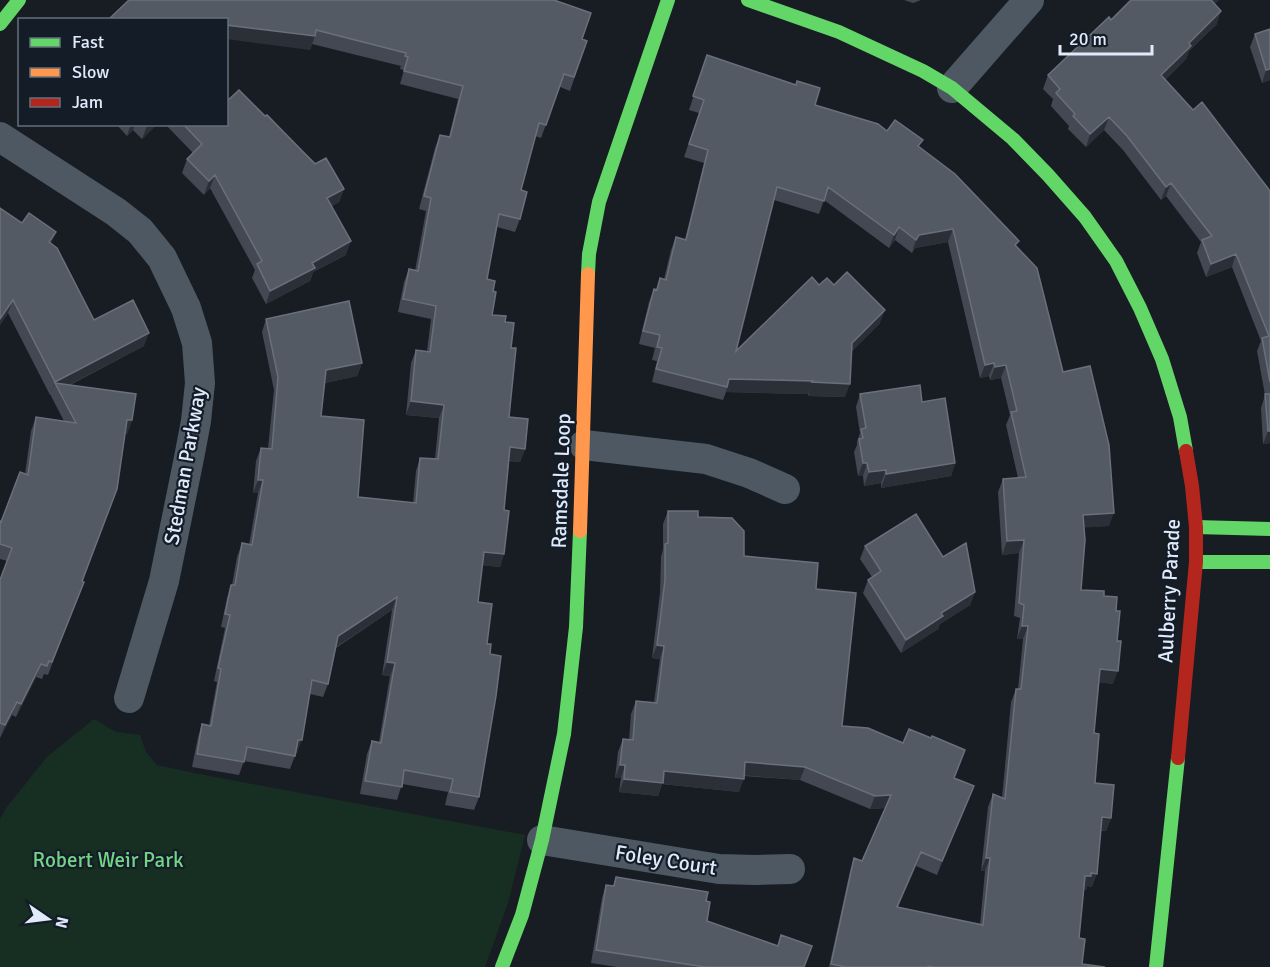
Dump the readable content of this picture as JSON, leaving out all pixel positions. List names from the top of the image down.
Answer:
{
  "streets": {
    "main road": ["Ramsdale Loop", "Aulberry Parade"],
    "street": ["Stedman Parkway", "Foley Court"]
  },
  "crossings": [
    ["Ramsdale Loop", "Foley Court"]
  ],
  "parks": ["Robert Weir Park"],
  "legend": ["Fast", "Slow", "Jam"],
  "scale_bar": "20 m",
  "north": "right"
}
